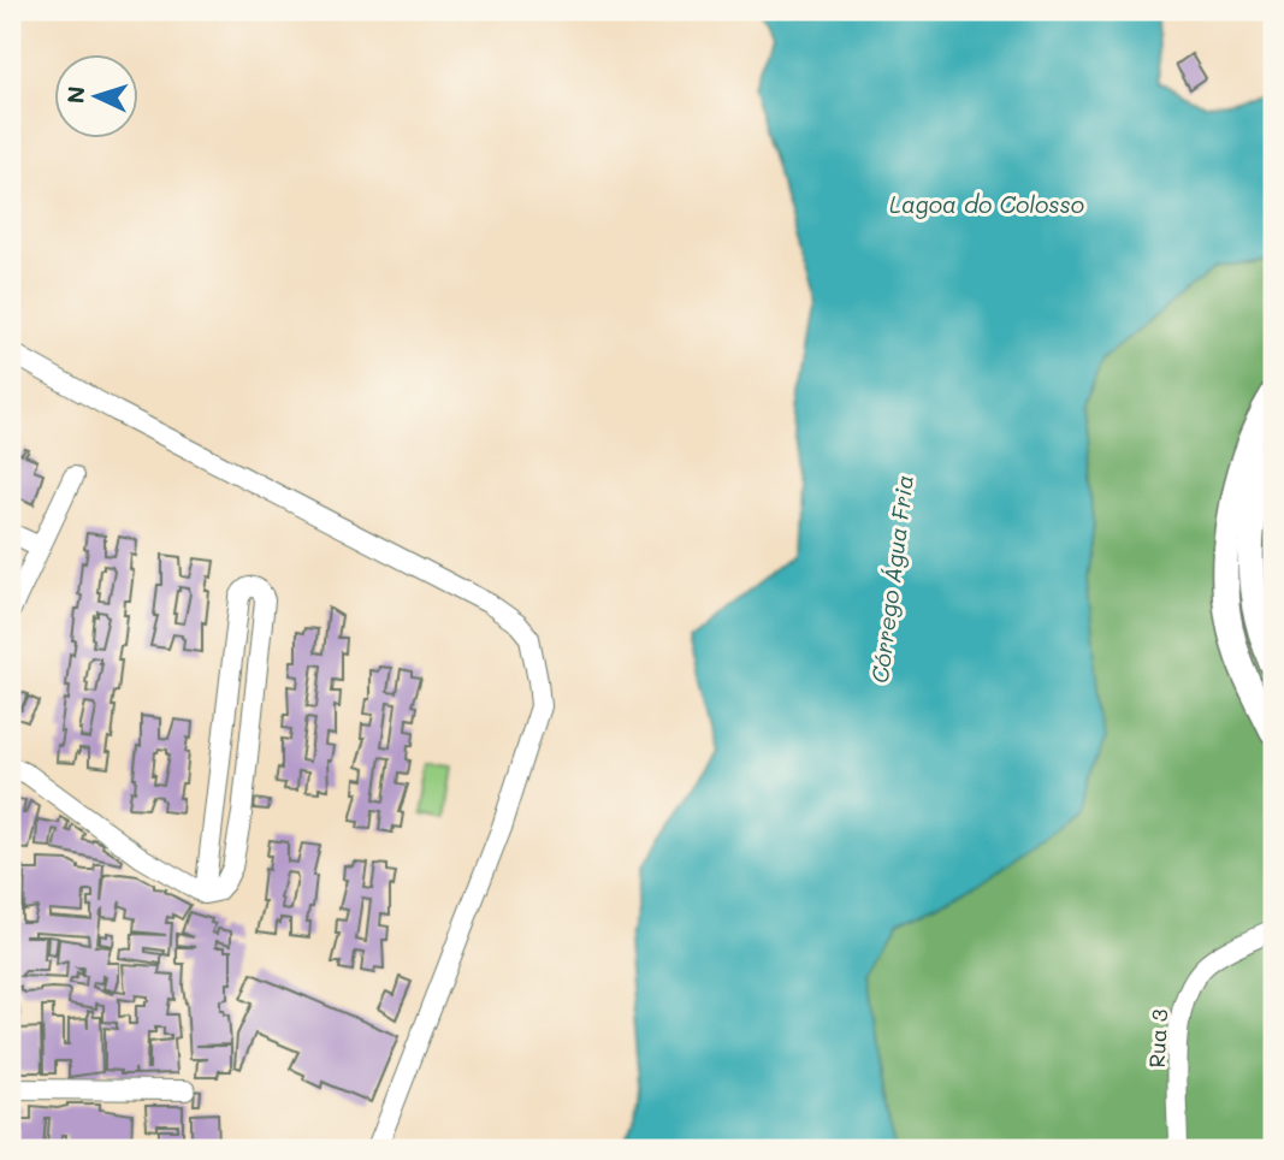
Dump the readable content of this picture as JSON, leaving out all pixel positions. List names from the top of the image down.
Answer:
{
  "streets": {
    "street": ["Rua 3"]
  },
  "water": ["Lagoa do Colosso", "Córrego Água Fria"],
  "north": "left"
}
